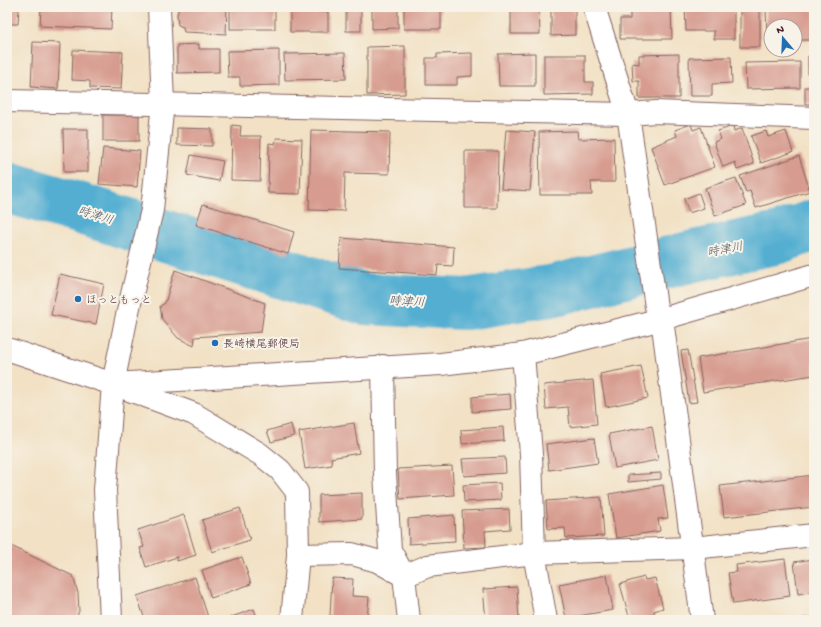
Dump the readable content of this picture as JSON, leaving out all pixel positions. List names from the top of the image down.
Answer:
{
  "water": ["時津川"],
  "places": ["ほっともっと", "長崎横尾郵便局"],
  "north": "top"
}
